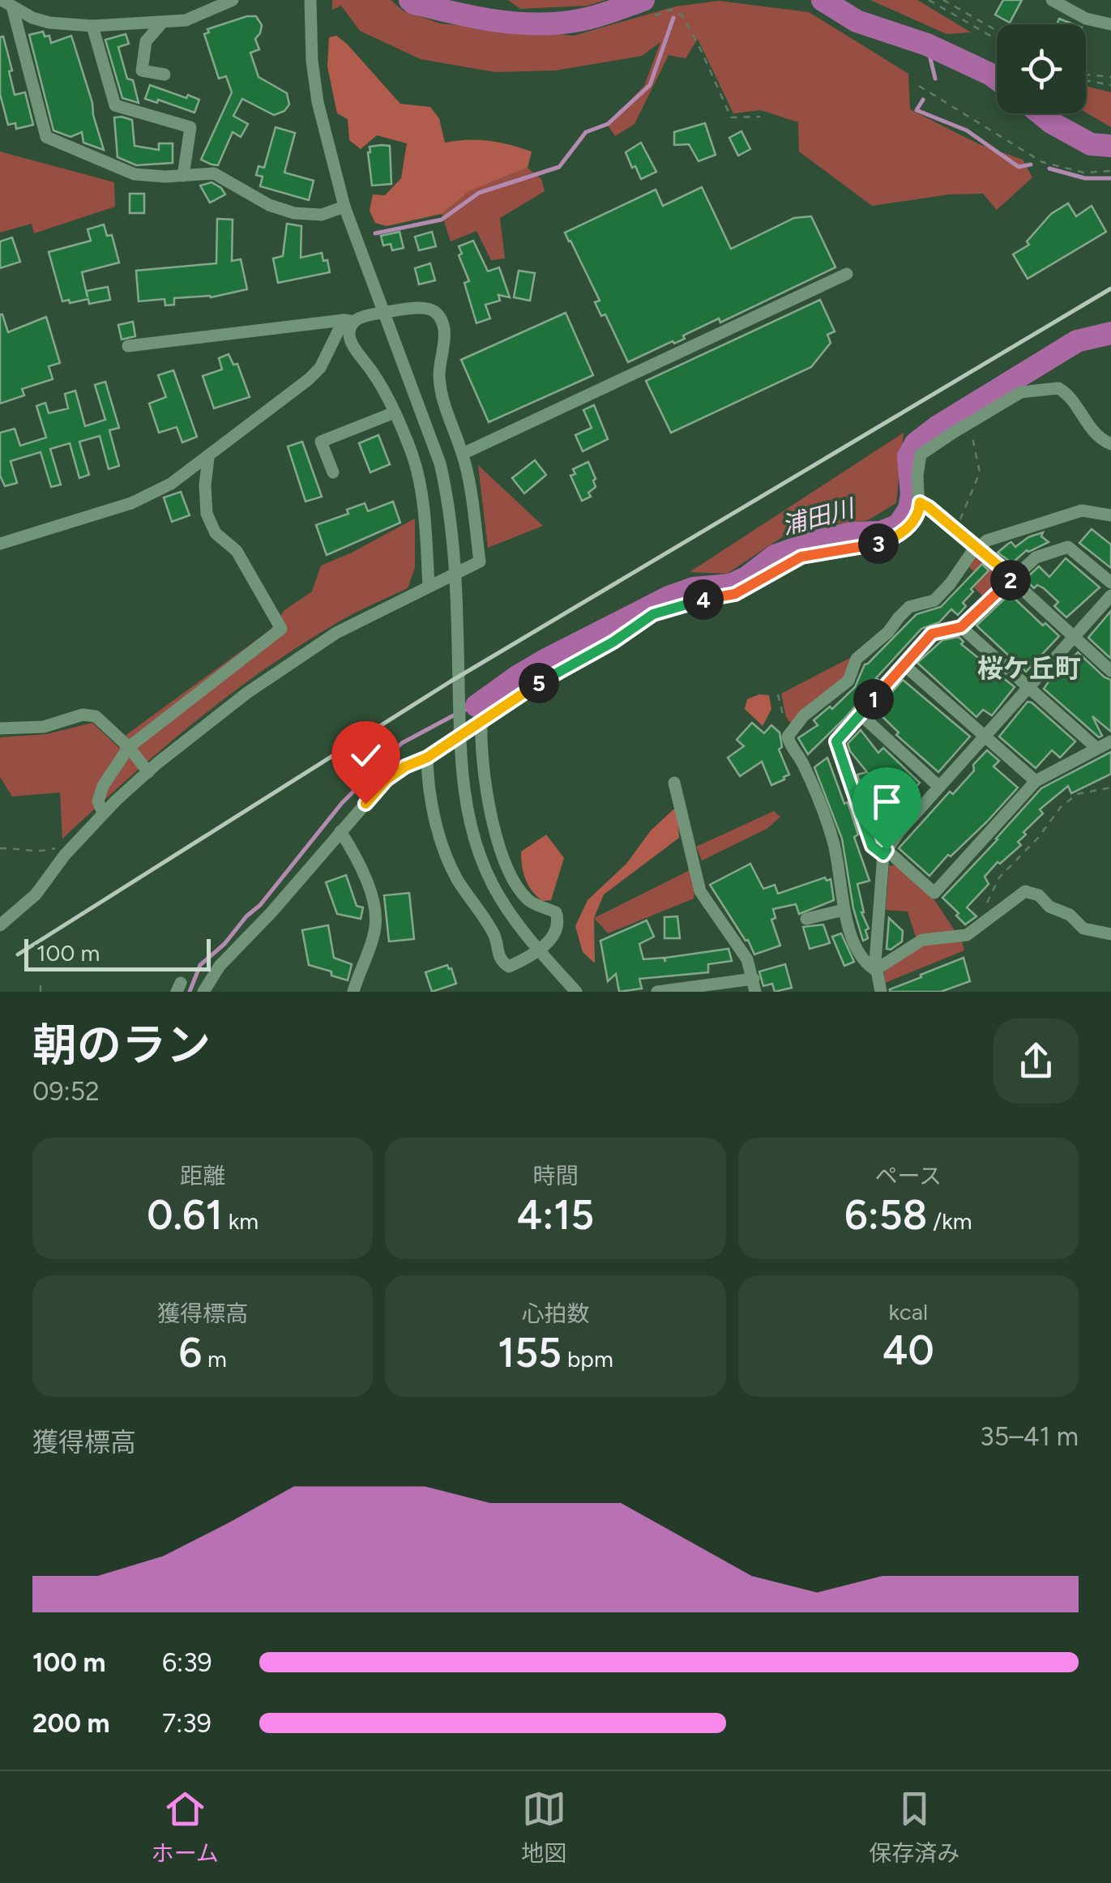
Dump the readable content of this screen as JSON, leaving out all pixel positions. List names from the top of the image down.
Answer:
{
  "districts": ["桜ケ丘町"],
  "water": ["浦田川"],
  "scale_bar": "100 m",
  "page": {
    "pins": [
      "3",
      "2",
      "4",
      "5",
      "1"
    ],
    "scale": "100 m",
    "heading": ["朝のラン", "09:52"],
    "stats": [
      ["距離", "0.61 km"],
      ["時間", "4:15"],
      ["ペース", "6:58 /km"],
      ["獲得標高", "6 m"],
      ["心拍数", "155 bpm"],
      ["kcal", "40"]
    ],
    "chart": ["獲得標高", "35–41 m"],
    "list": [
      {
        "name": "100 m",
        "note": "6:39"
      },
      {
        "name": "200 m",
        "note": "7:39"
      }
    ],
    "tabs": ["ホーム", "地図", "保存済み"]
  }
}
